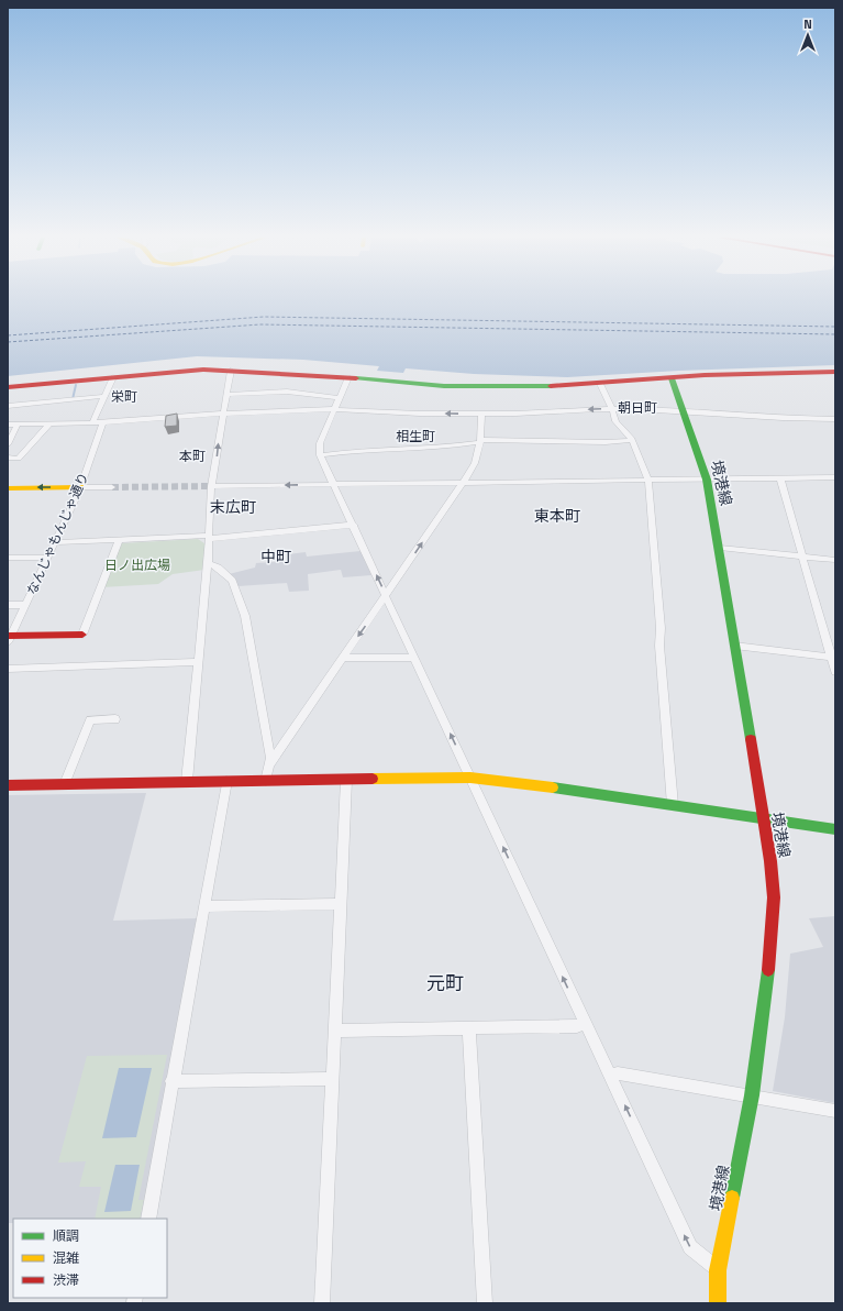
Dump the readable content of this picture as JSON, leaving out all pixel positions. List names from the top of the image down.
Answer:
{
  "streets": {
    "main road": ["境港線"],
    "street": ["なんじゃもんじゃ通り"]
  },
  "districts": [
    "栄町",
    "朝日町",
    "相生町",
    "本町",
    "末広町",
    "東本町",
    "中町",
    "元町"
  ],
  "parks": ["日ノ出広場"],
  "legend": ["順調", "混雑", "渋滞"],
  "north": "top"
}
